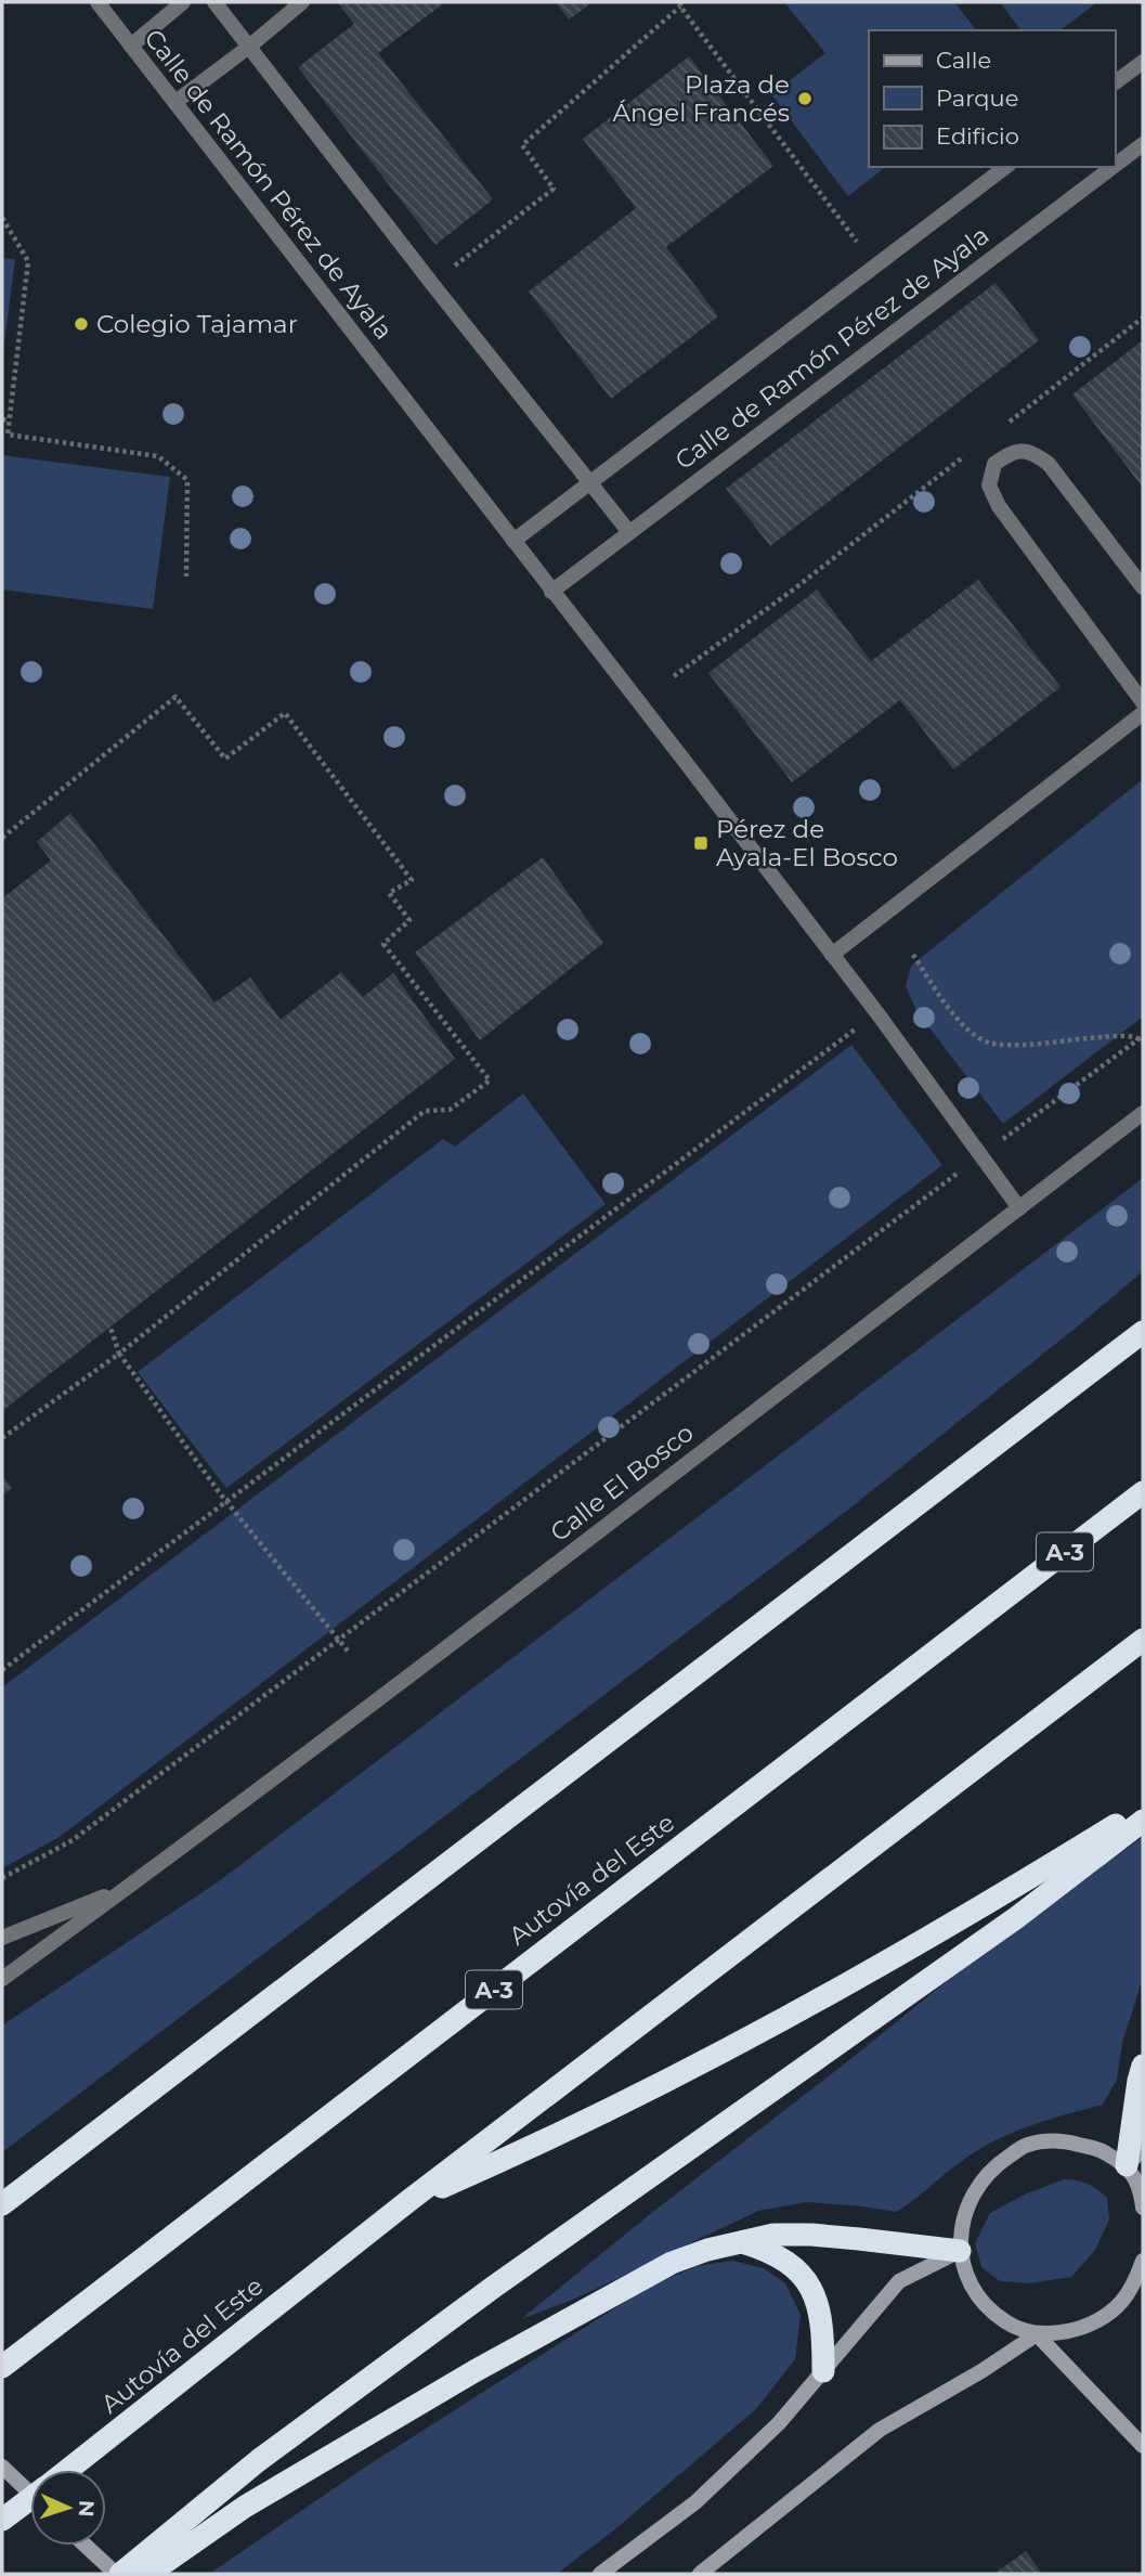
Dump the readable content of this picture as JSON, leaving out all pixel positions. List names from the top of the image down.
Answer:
{
  "streets": {
    "highway": ["A-3", "Autovía del Este"],
    "street": ["Calle de Ramón Pérez de Ayala", "Calle El Bosco"]
  },
  "crossings": [
    ["Calle de Ramón Pérez de Ayala", "Calle El Bosco"]
  ],
  "places": {
    "other": ["Plaza de Ángel Francés", "Colegio Tajamar"],
    "transit": ["Pérez de Ayala-El Bosco"]
  },
  "legend": ["Calle", "Parque", "Edificio"],
  "north": "right"
}
